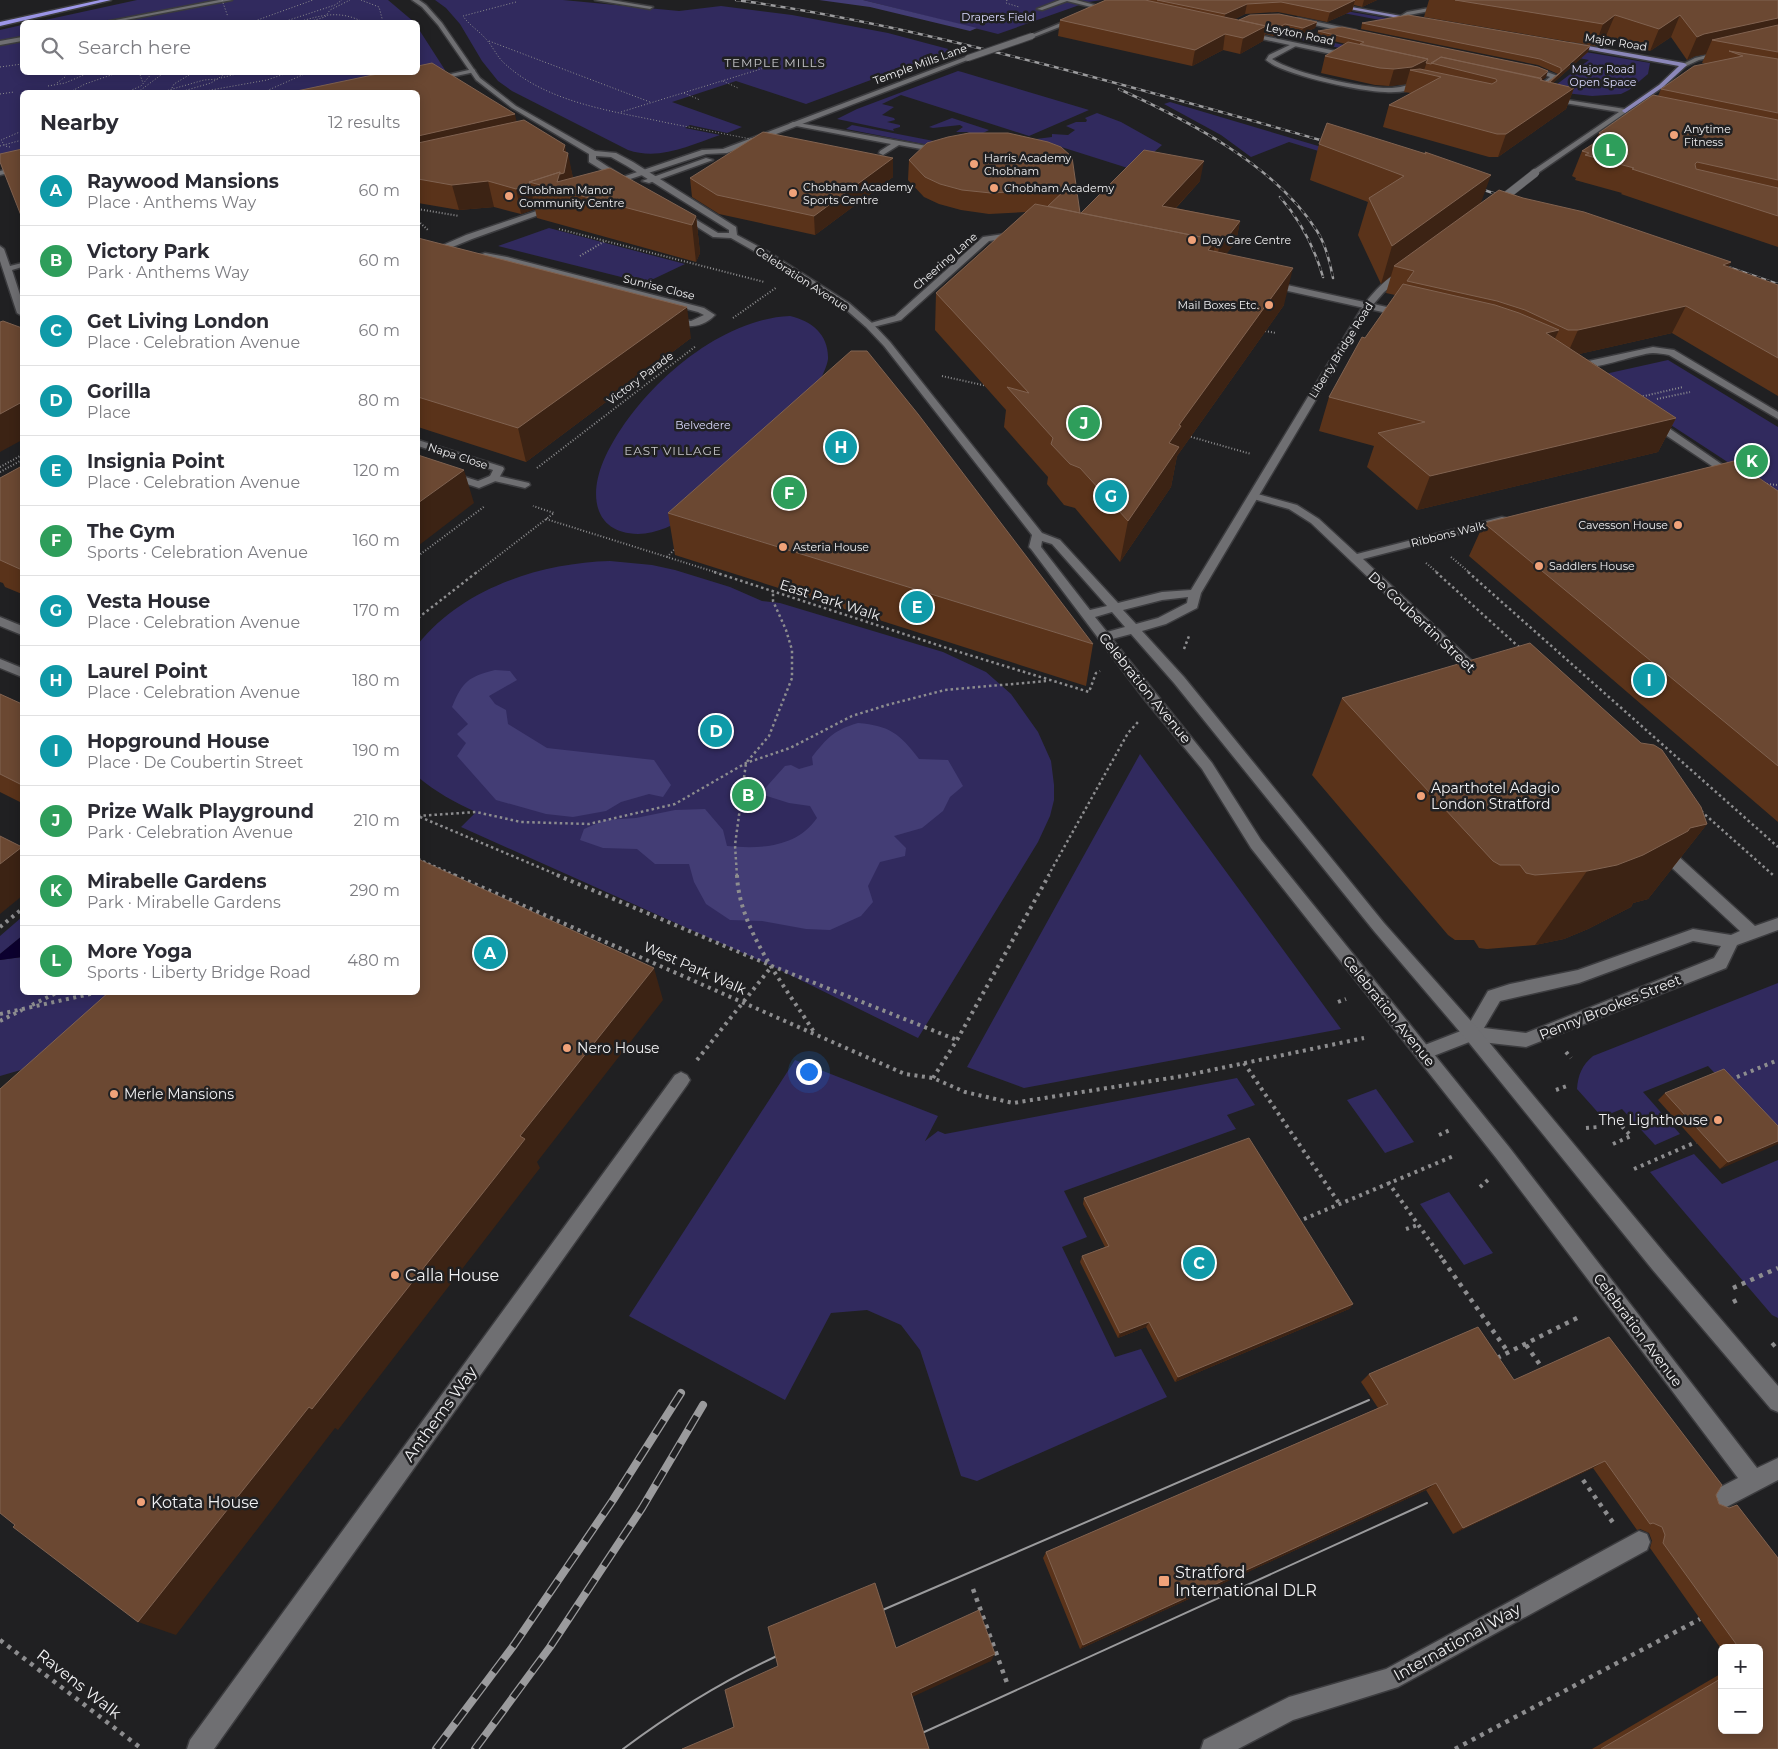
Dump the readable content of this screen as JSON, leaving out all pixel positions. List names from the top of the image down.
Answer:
{
  "streets": {
    "main road": ["Major Road"],
    "street": [
      "Leyton Road",
      "Temple Mills Lane",
      "Cheering Lane",
      "Celebration Avenue",
      "Sunrise Close",
      "Liberty Bridge Road",
      "Napa Close",
      "Ribbons Walk",
      "De Coubertin Street",
      "Penny Brookes Street",
      "Anthems Way",
      "International Way"
    ],
    "path": [
      "Victory Parade",
      "East Park Walk",
      "West Park Walk",
      "Ravens Walk"
    ]
  },
  "crossings": [
    ["Temple Mills Lane", "Celebration Avenue"],
    ["Cheering Lane", "Celebration Avenue"],
    ["Celebration Avenue", "Liberty Bridge Road"],
    ["Celebration Avenue", "Penny Brookes Street"],
    ["Liberty Bridge Road", "De Coubertin Street"],
    ["Ribbons Walk", "De Coubertin Street"]
  ],
  "districts": ["TEMPLE MILLS", "EAST VILLAGE"],
  "parks": ["Drapers Field", "Major Road Open Space", "Belvedere"],
  "places": {
    "other": [
      "Anytime Fitness",
      "Harris Academy Chobham",
      "Chobham Academy",
      "Chobham Academy Sports Centre",
      "Chobham Manor Community Centre",
      "Day Care Centre",
      "Mail Boxes Etc.",
      "Cavesson House",
      "Asteria House",
      "Saddlers House",
      "Aparthotel Adagio London Stratford",
      "Nero House",
      "Merle Mansions",
      "The Lighthouse",
      "Calla House",
      "Kotata House"
    ],
    "transit": ["Stratford International DLR"]
  },
  "page": {
    "search": "Search here",
    "heading": ["Nearby", "12 results"],
    "pins": [
      "L",
      "J",
      "H",
      "K",
      "F",
      "G",
      "E",
      "I",
      "D",
      "B",
      "A",
      "C"
    ],
    "list": [
      {
        "mark": "A",
        "name": "Raywood Mansions",
        "note": "Place · Anthems Way",
        "value": "60 m"
      },
      {
        "mark": "B",
        "name": "Victory Park",
        "note": "Park · Anthems Way",
        "value": "60 m"
      },
      {
        "mark": "C",
        "name": "Get Living London",
        "note": "Place · Celebration Avenue",
        "value": "60 m"
      },
      {
        "mark": "D",
        "name": "Gorilla",
        "note": "Place",
        "value": "80 m"
      },
      {
        "mark": "E",
        "name": "Insignia Point",
        "note": "Place · Celebration Avenue",
        "value": "120 m"
      },
      {
        "mark": "F",
        "name": "The Gym",
        "note": "Sports · Celebration Avenue",
        "value": "160 m"
      },
      {
        "mark": "G",
        "name": "Vesta House",
        "note": "Place · Celebration Avenue",
        "value": "170 m"
      },
      {
        "mark": "H",
        "name": "Laurel Point",
        "note": "Place · Celebration Avenue",
        "value": "180 m"
      },
      {
        "mark": "I",
        "name": "Hopground House",
        "note": "Place · De Coubertin Street",
        "value": "190 m"
      },
      {
        "mark": "J",
        "name": "Prize Walk Playground",
        "note": "Park · Celebration Avenue",
        "value": "210 m"
      },
      {
        "mark": "K",
        "name": "Mirabelle Gardens",
        "note": "Park · Mirabelle Gardens",
        "value": "290 m"
      },
      {
        "mark": "L",
        "name": "More Yoga",
        "note": "Sports · Liberty Bridge Road",
        "value": "480 m"
      }
    ],
    "map_buttons": ["+", "−"]
  }
}
